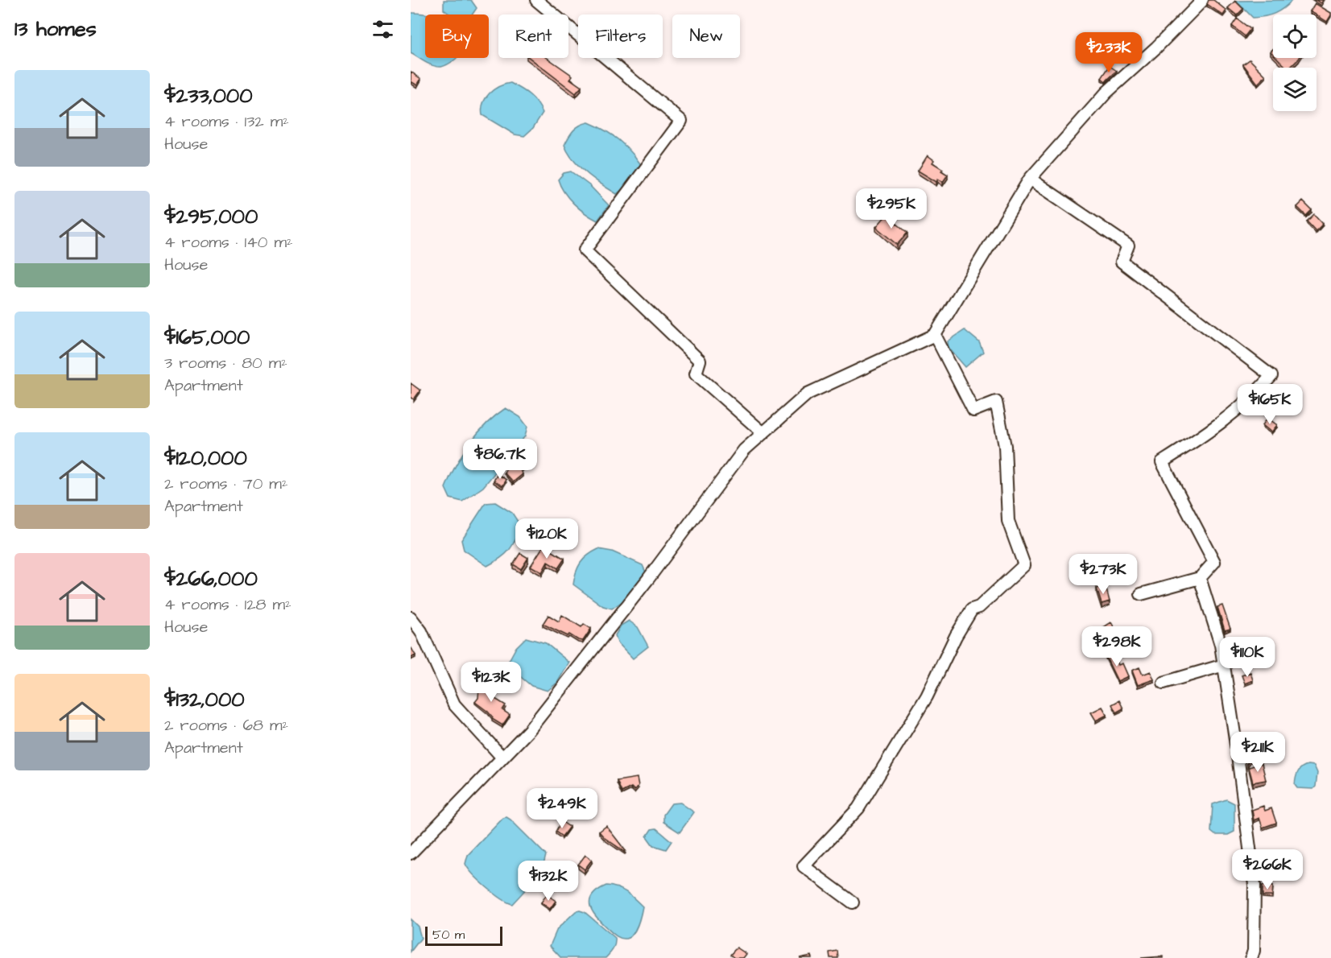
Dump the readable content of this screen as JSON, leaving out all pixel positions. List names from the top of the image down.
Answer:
{
  "scale_bar": "50 m",
  "page": {
    "heading": "13 homes",
    "chip": [
      "Buy",
      "Rent",
      "Filters",
      "New"
    ],
    "price": [
      "$233K",
      "$295K",
      "$165K",
      "$86.7K",
      "$120K",
      "$273K",
      "$298K",
      "$110K",
      "$123K",
      "$211K",
      "$249K",
      "$266K",
      "$132K"
    ],
    "list": [
      {
        "name": "$233,000",
        "note": "4 rooms · 132 m² · House"
      },
      {
        "name": "$295,000",
        "note": "4 rooms · 140 m² · House"
      },
      {
        "name": "$165,000",
        "note": "3 rooms · 80 m² · Apartment"
      },
      {
        "name": "$120,000",
        "note": "2 rooms · 70 m² · Apartment"
      },
      {
        "name": "$266,000",
        "note": "4 rooms · 128 m² · House"
      },
      {
        "name": "$132,000",
        "note": "2 rooms · 68 m² · Apartment"
      }
    ],
    "scale": "50 m"
  }
}
